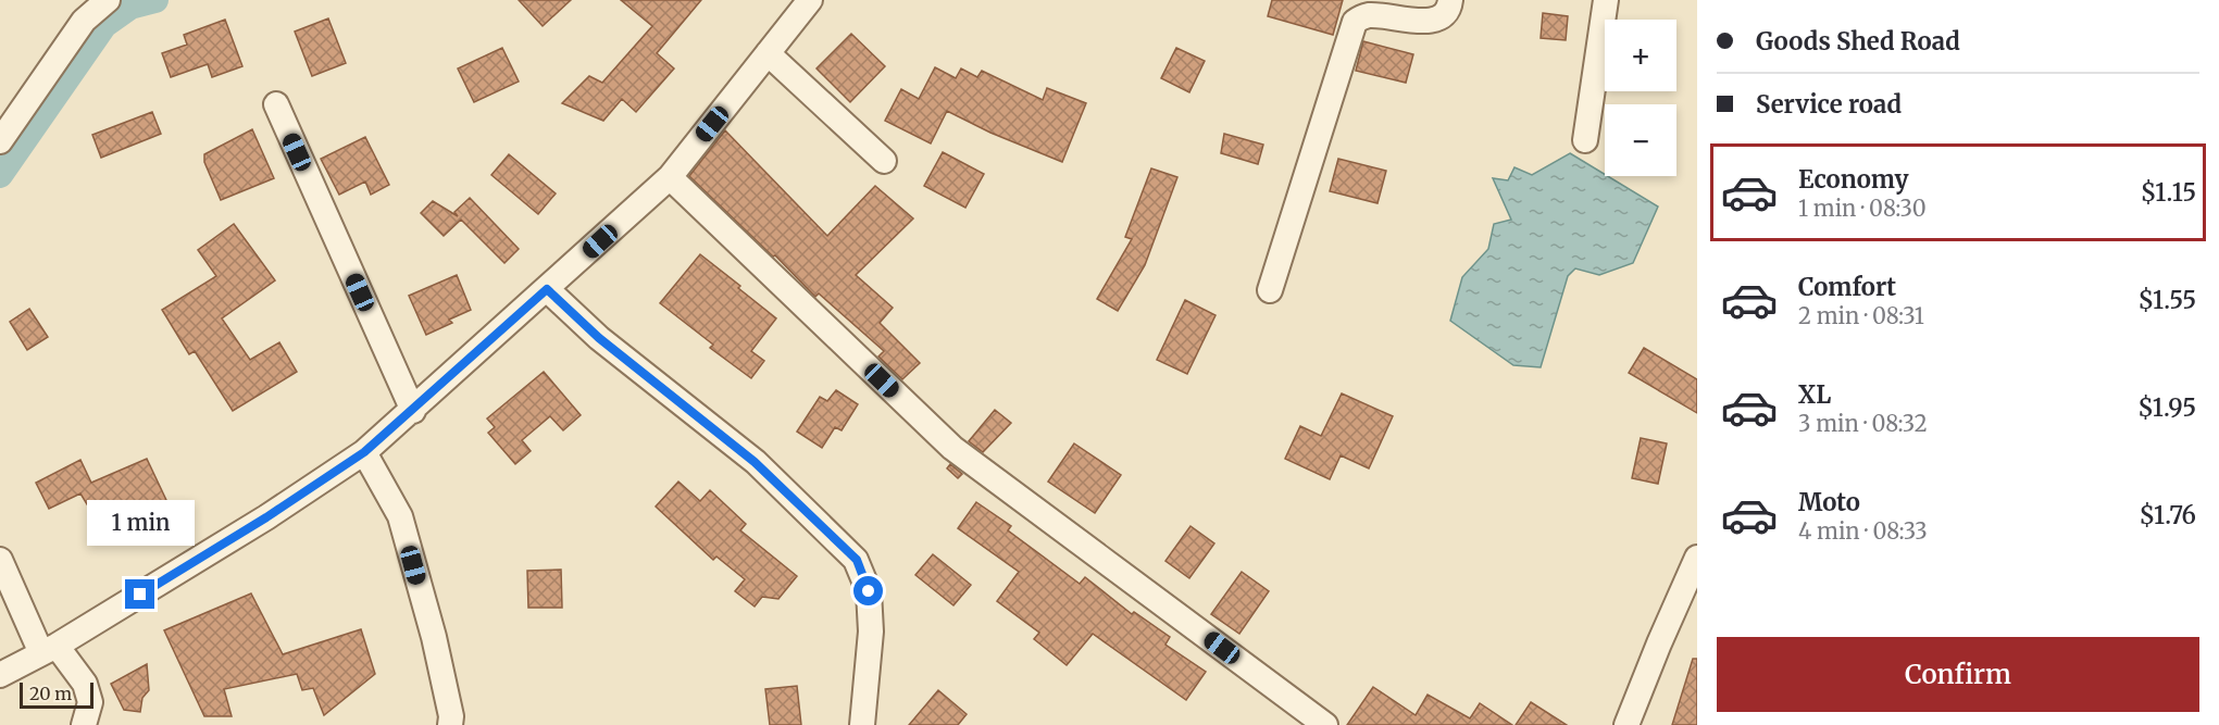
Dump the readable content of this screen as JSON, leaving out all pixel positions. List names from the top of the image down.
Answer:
{
  "scale_bar": "20 m",
  "page": {
    "banner": ["Goods Shed Road", "Service road"],
    "map_buttons": ["+", "−"],
    "list": [
      {
        "name": "Economy",
        "note": "1 min · 08:30",
        "value": "$1.15"
      },
      {
        "name": "Comfort",
        "note": "2 min · 08:31",
        "value": "$1.55"
      },
      {
        "name": "XL",
        "note": "3 min · 08:32",
        "value": "$1.95"
      },
      {
        "name": "Moto",
        "note": "4 min · 08:33",
        "value": "$1.76"
      }
    ],
    "bubble": "1 min",
    "buttons": "Confirm",
    "scale": "20 m"
  }
}
